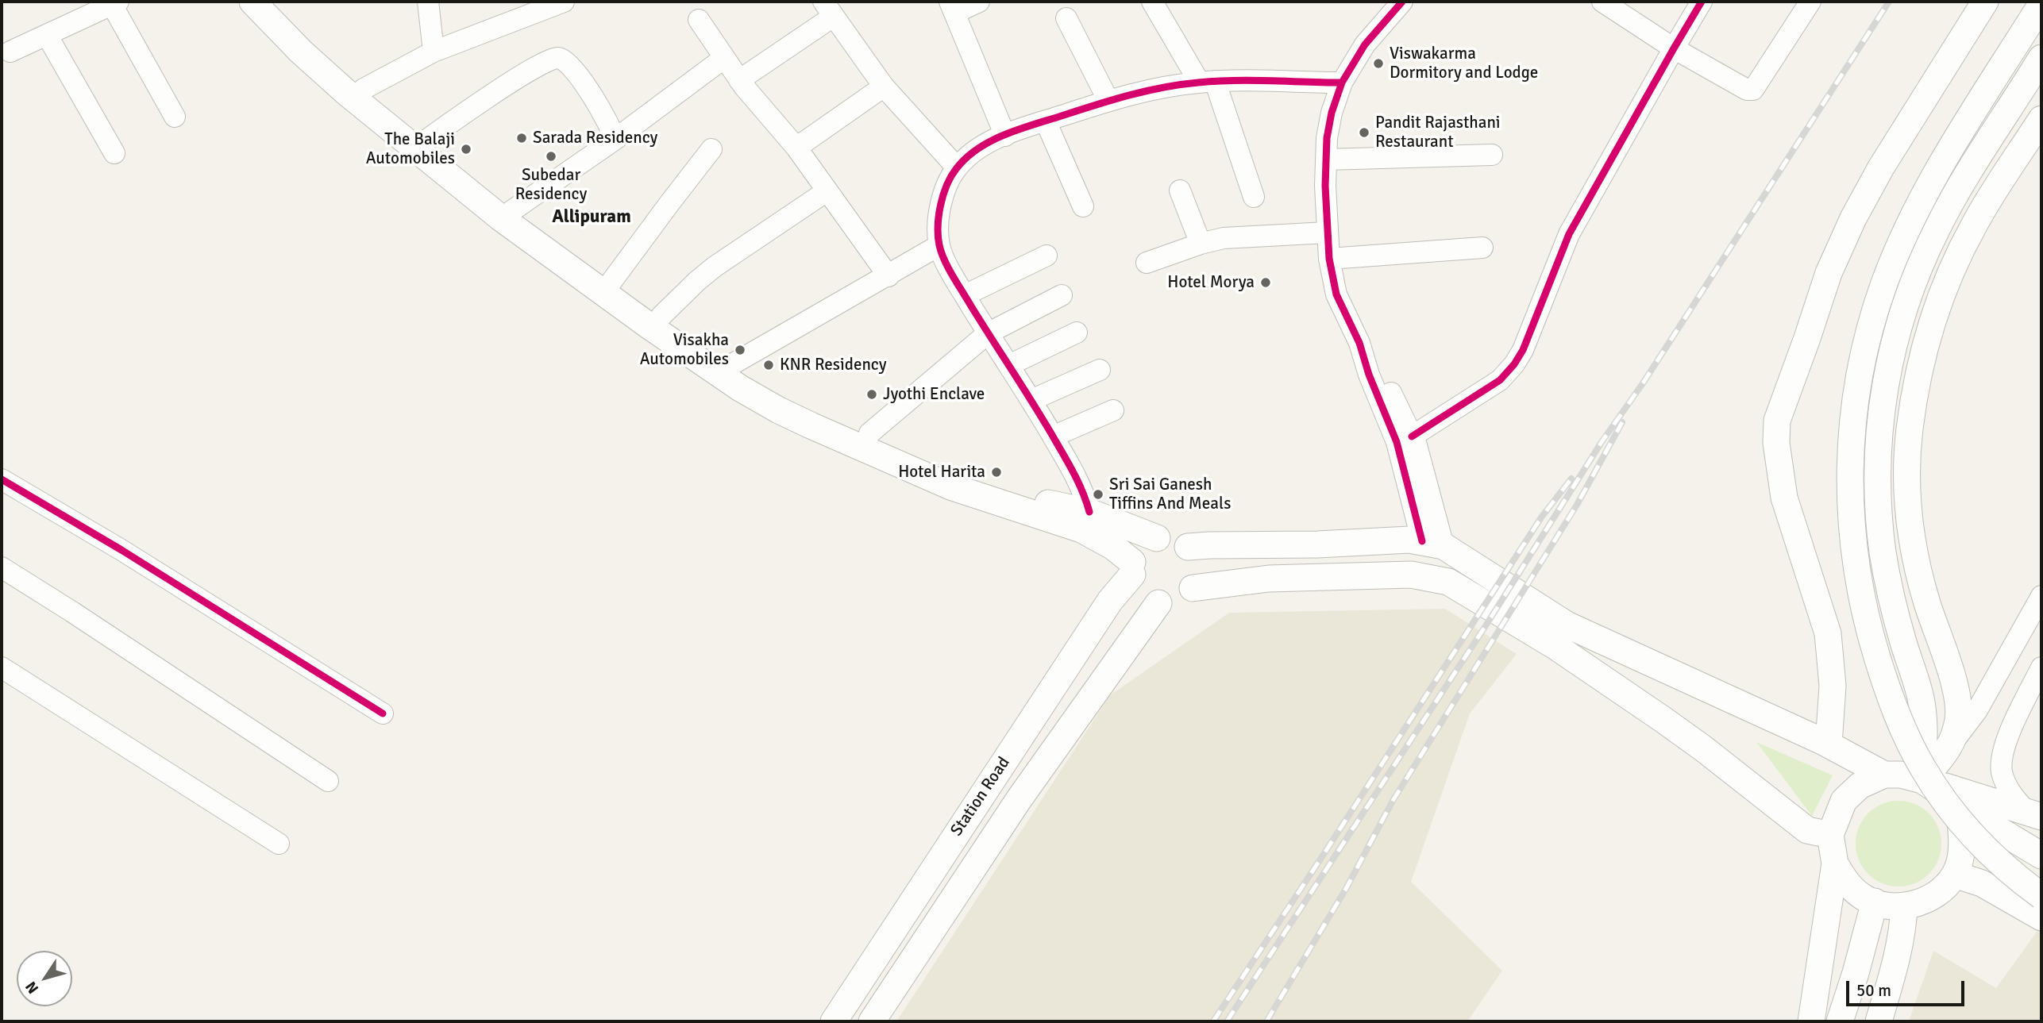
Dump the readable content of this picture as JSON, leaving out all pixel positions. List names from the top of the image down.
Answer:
{
  "streets": {
    "main road": ["Station Road"]
  },
  "districts": ["Allipuram"],
  "places": [
    "Viswakarma Dormitory and Lodge",
    "Pandit Rajasthani Restaurant",
    "Sarada Residency",
    "The Balaji Automobiles",
    "Subedar Residency",
    "Hotel Morya",
    "Visakha Automobiles",
    "KNR Residency",
    "Jyothi Enclave",
    "Hotel Harita",
    "Sri Sai Ganesh Tiffins And Meals"
  ],
  "scale_bar": "50 m",
  "north": "bottom left"
}
